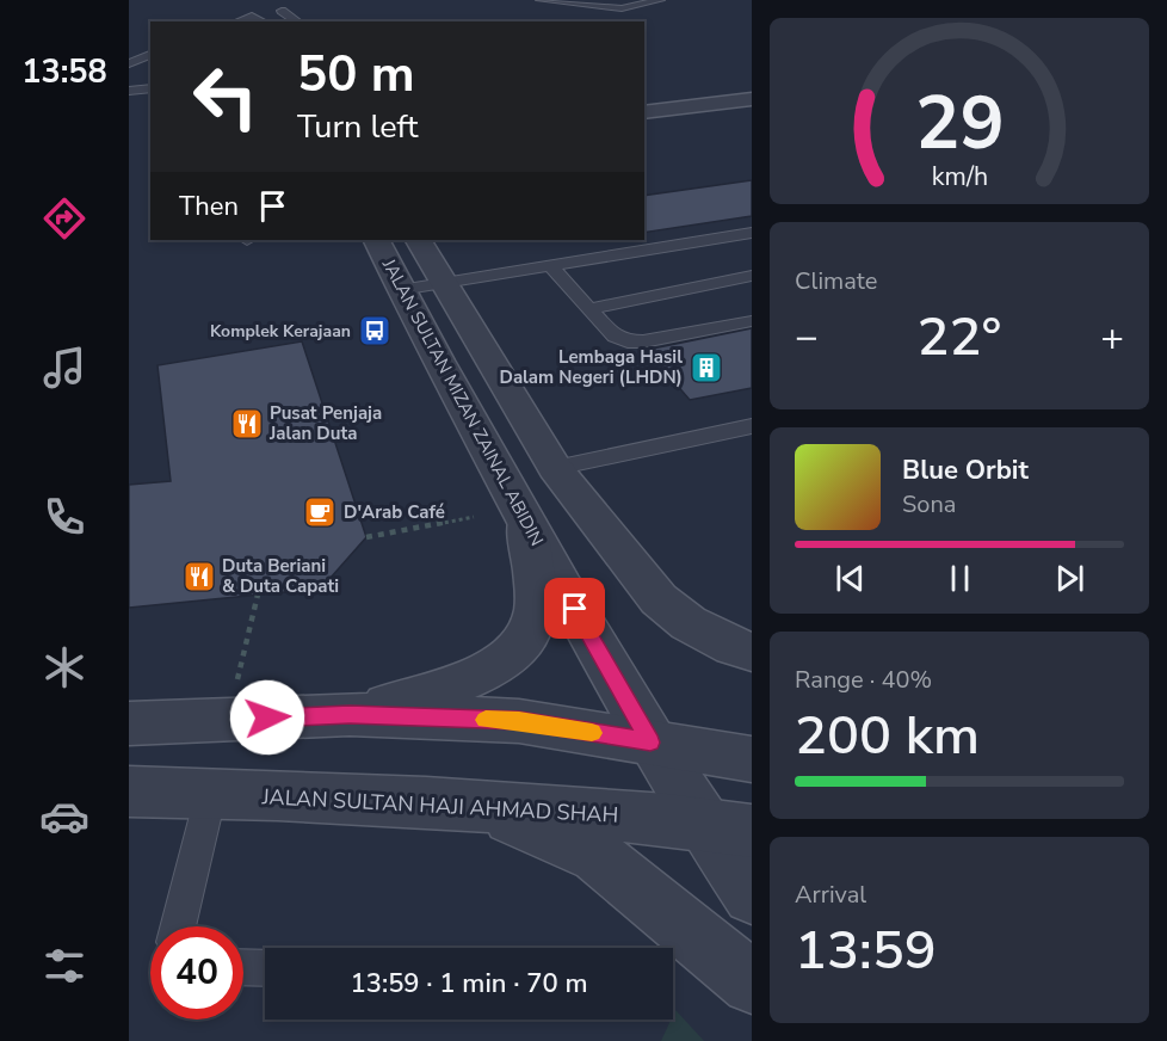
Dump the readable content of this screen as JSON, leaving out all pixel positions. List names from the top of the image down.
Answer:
{
  "streets": {
    "street": ["JALAN SULTAN MIZAN ZAINAL ABIDIN", "JALAN SULTAN HAJI AHMAD SHAH"]
  },
  "crossings": [
    ["JALAN SULTAN MIZAN ZAINAL ABIDIN", "JALAN SULTAN HAJI AHMAD SHAH"]
  ],
  "places": {
    "bus stop": ["Komplek Kerajaan"],
    "building": ["Lembaga Hasil Dalam Negeri (LHDN)"],
    "restaurant": ["Pusat Penjaja Jalan Duta", "Duta Beriani & Duta Capati"],
    "cafe": ["D'Arab Café"]
  },
  "page": {
    "tabs": "13:58",
    "turn": ["50 m", "Turn left"],
    "then": "Then",
    "tile": [
      "Climate",
      ["Range · 40%", "200 km"],
      ["Arrival", "13:59"]
    ],
    "heat": ["−", "22°", "+"],
    "song": ["Blue Orbit", "Sona"],
    "limit": "40",
    "trip": "13:59 · 1 min · 70 m",
    "gauge": ["29", "km/h"]
  }
}
